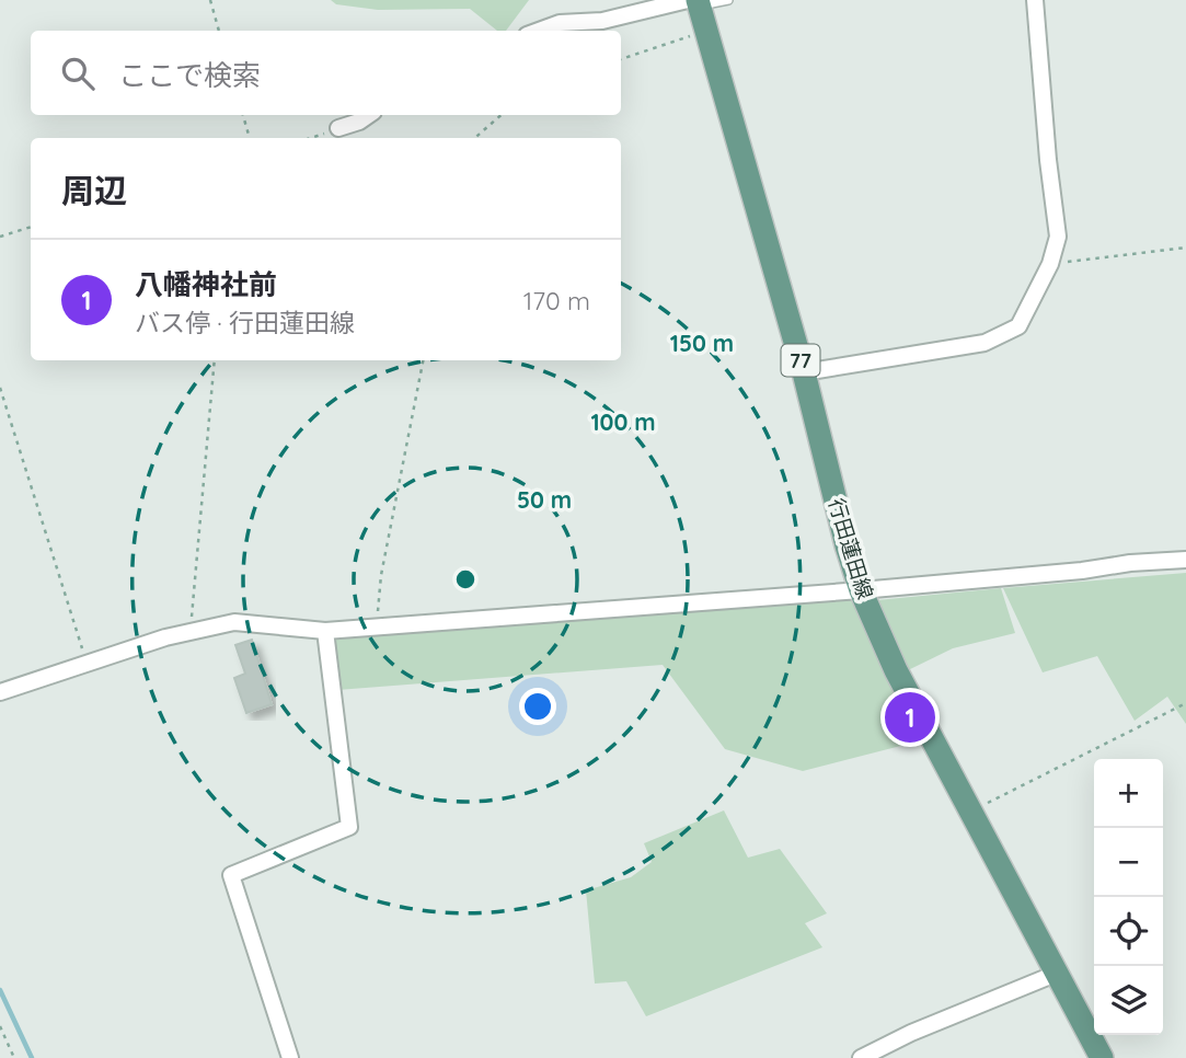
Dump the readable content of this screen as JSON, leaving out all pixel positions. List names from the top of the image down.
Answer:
{
  "streets": {
    "main road": ["77", "行田蓮田線"]
  },
  "page": {
    "search": "ここで検索",
    "heading": "周辺",
    "list": [
      {
        "mark": "1",
        "name": "八幡神社前",
        "note": "バス停 · 行田蓮田線",
        "value": "170 m"
      }
    ],
    "pins": "1",
    "map_buttons": ["+", "−"]
  },
  "rings": ["150 m", "100 m", "50 m"]
}
